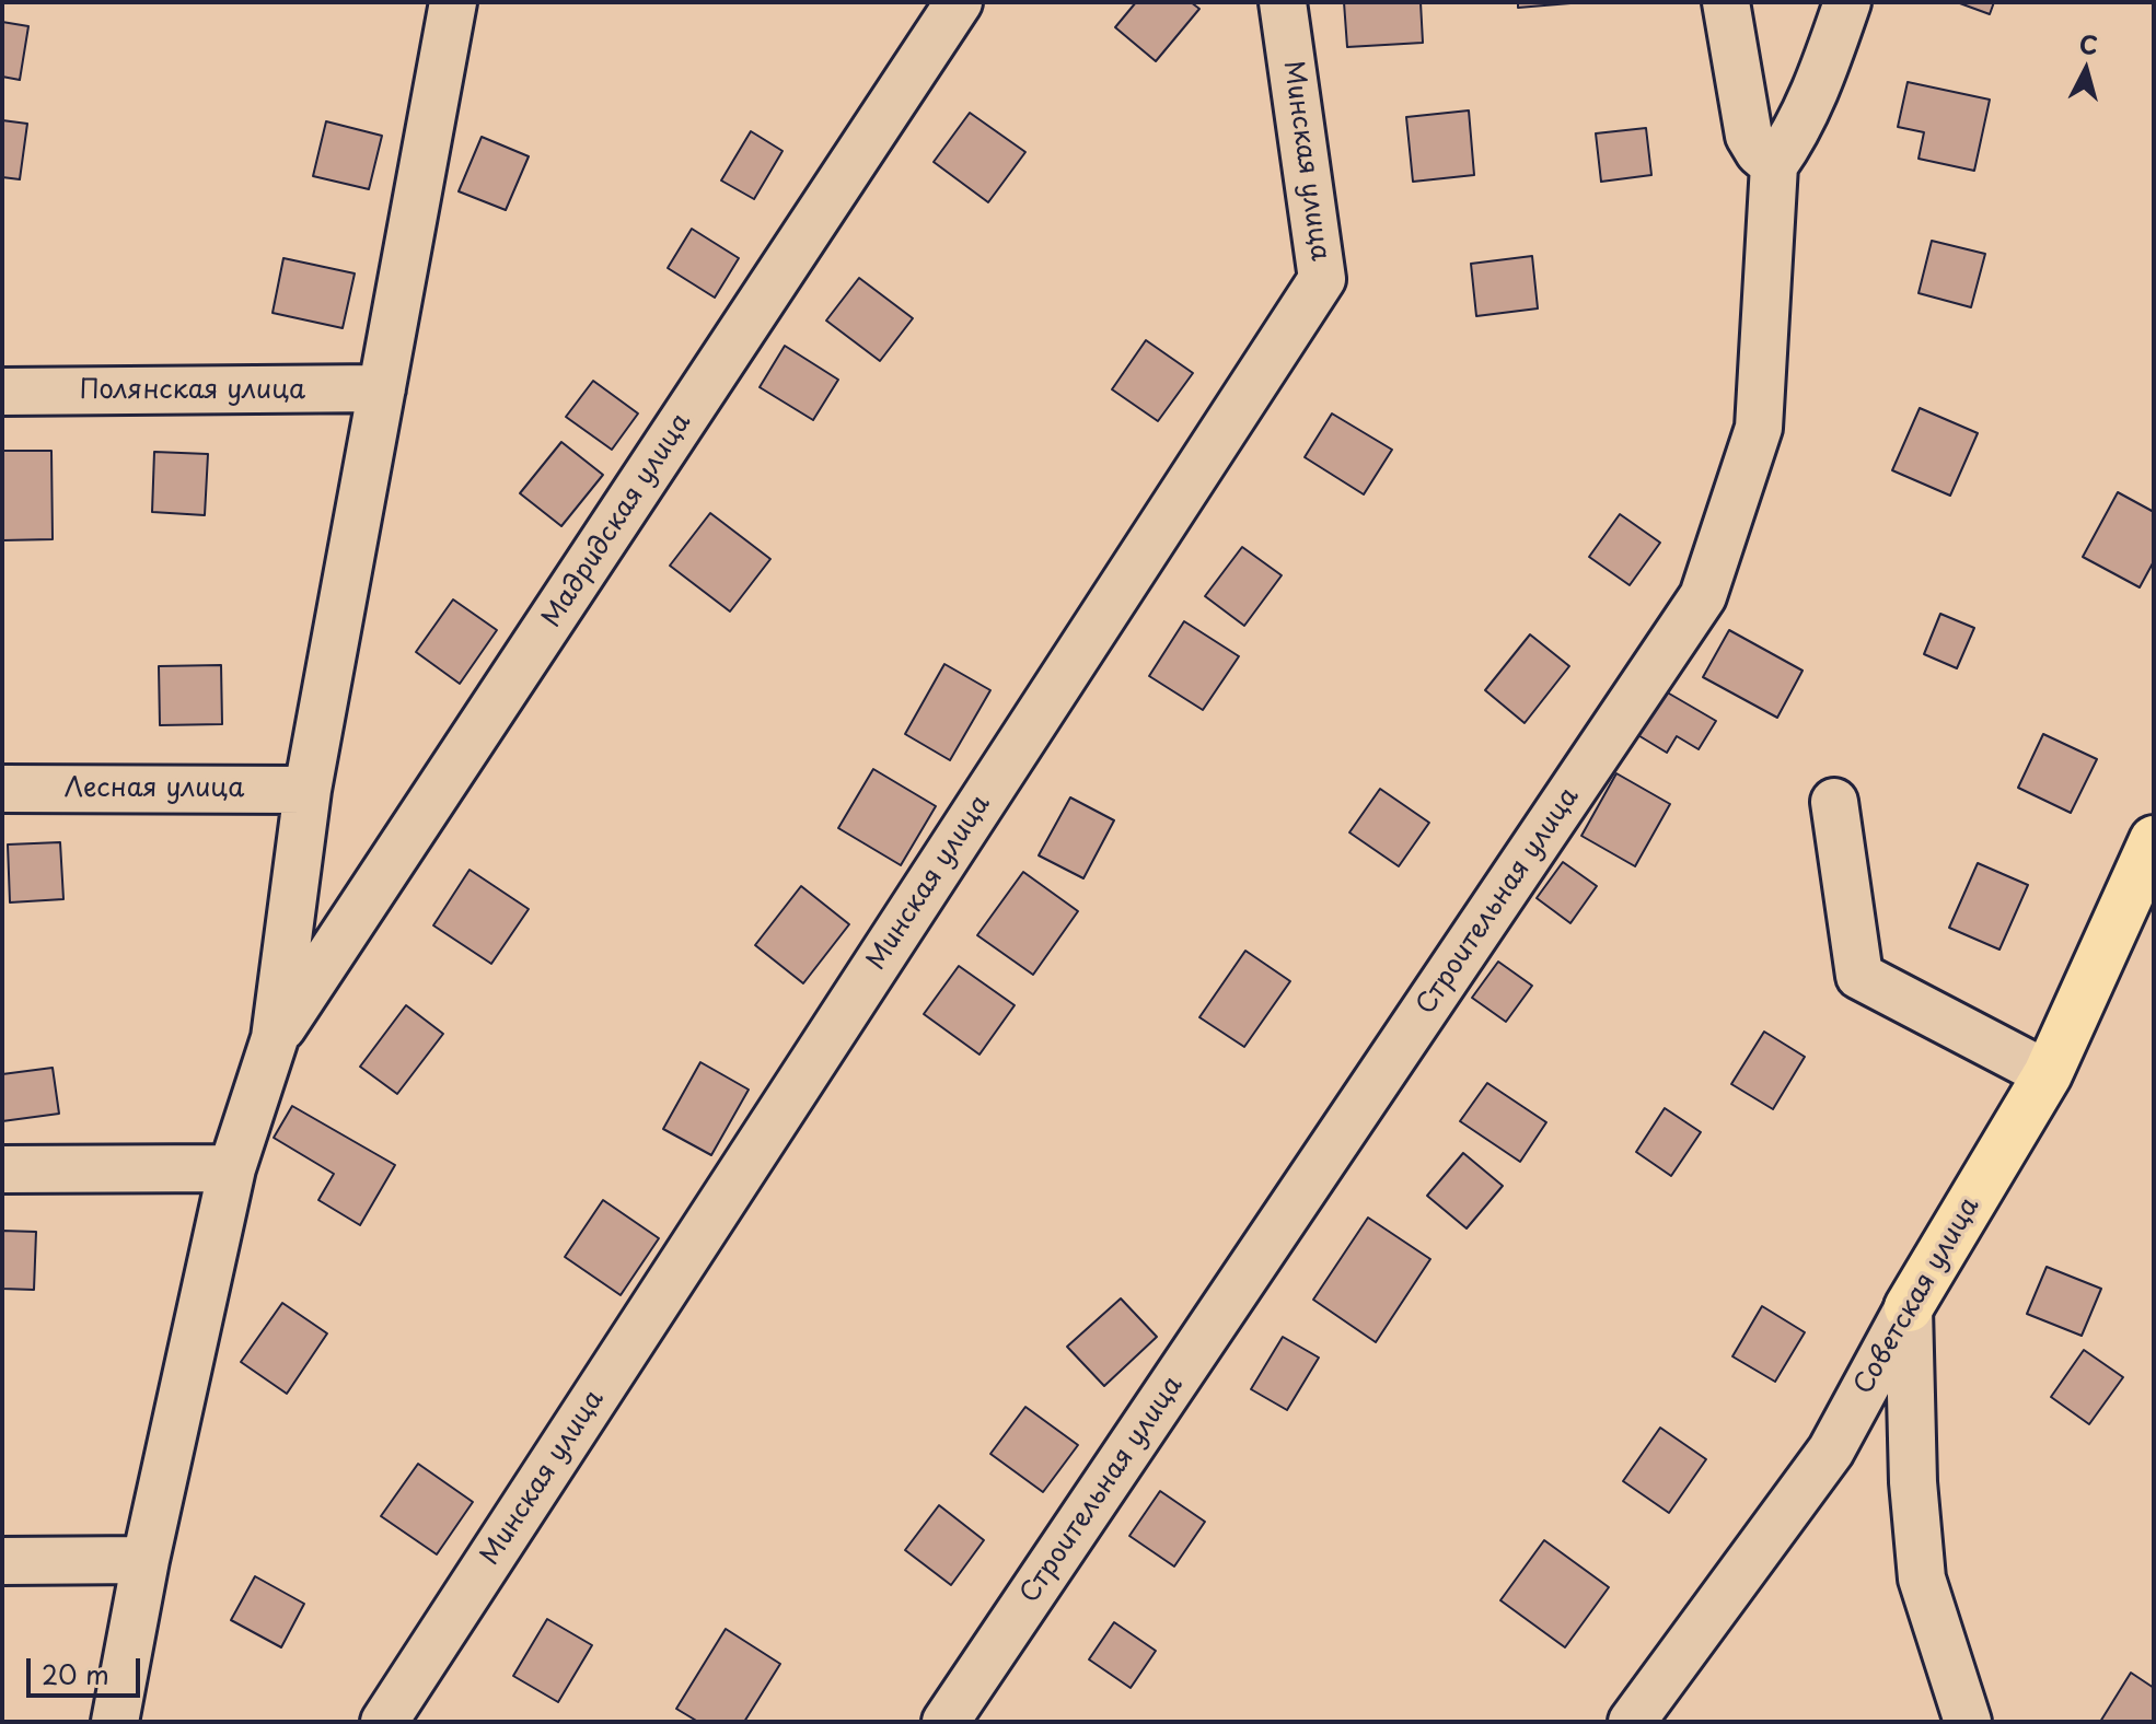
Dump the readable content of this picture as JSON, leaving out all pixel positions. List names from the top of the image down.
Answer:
{
  "streets": {
    "main road": ["Советская улица"],
    "street": [
      "Минская улица",
      "Полянская улица",
      "Мадридская улица",
      "Лесная улица",
      "Строительная улица"
    ]
  },
  "scale_bar": "20 m",
  "north": "top"
}
